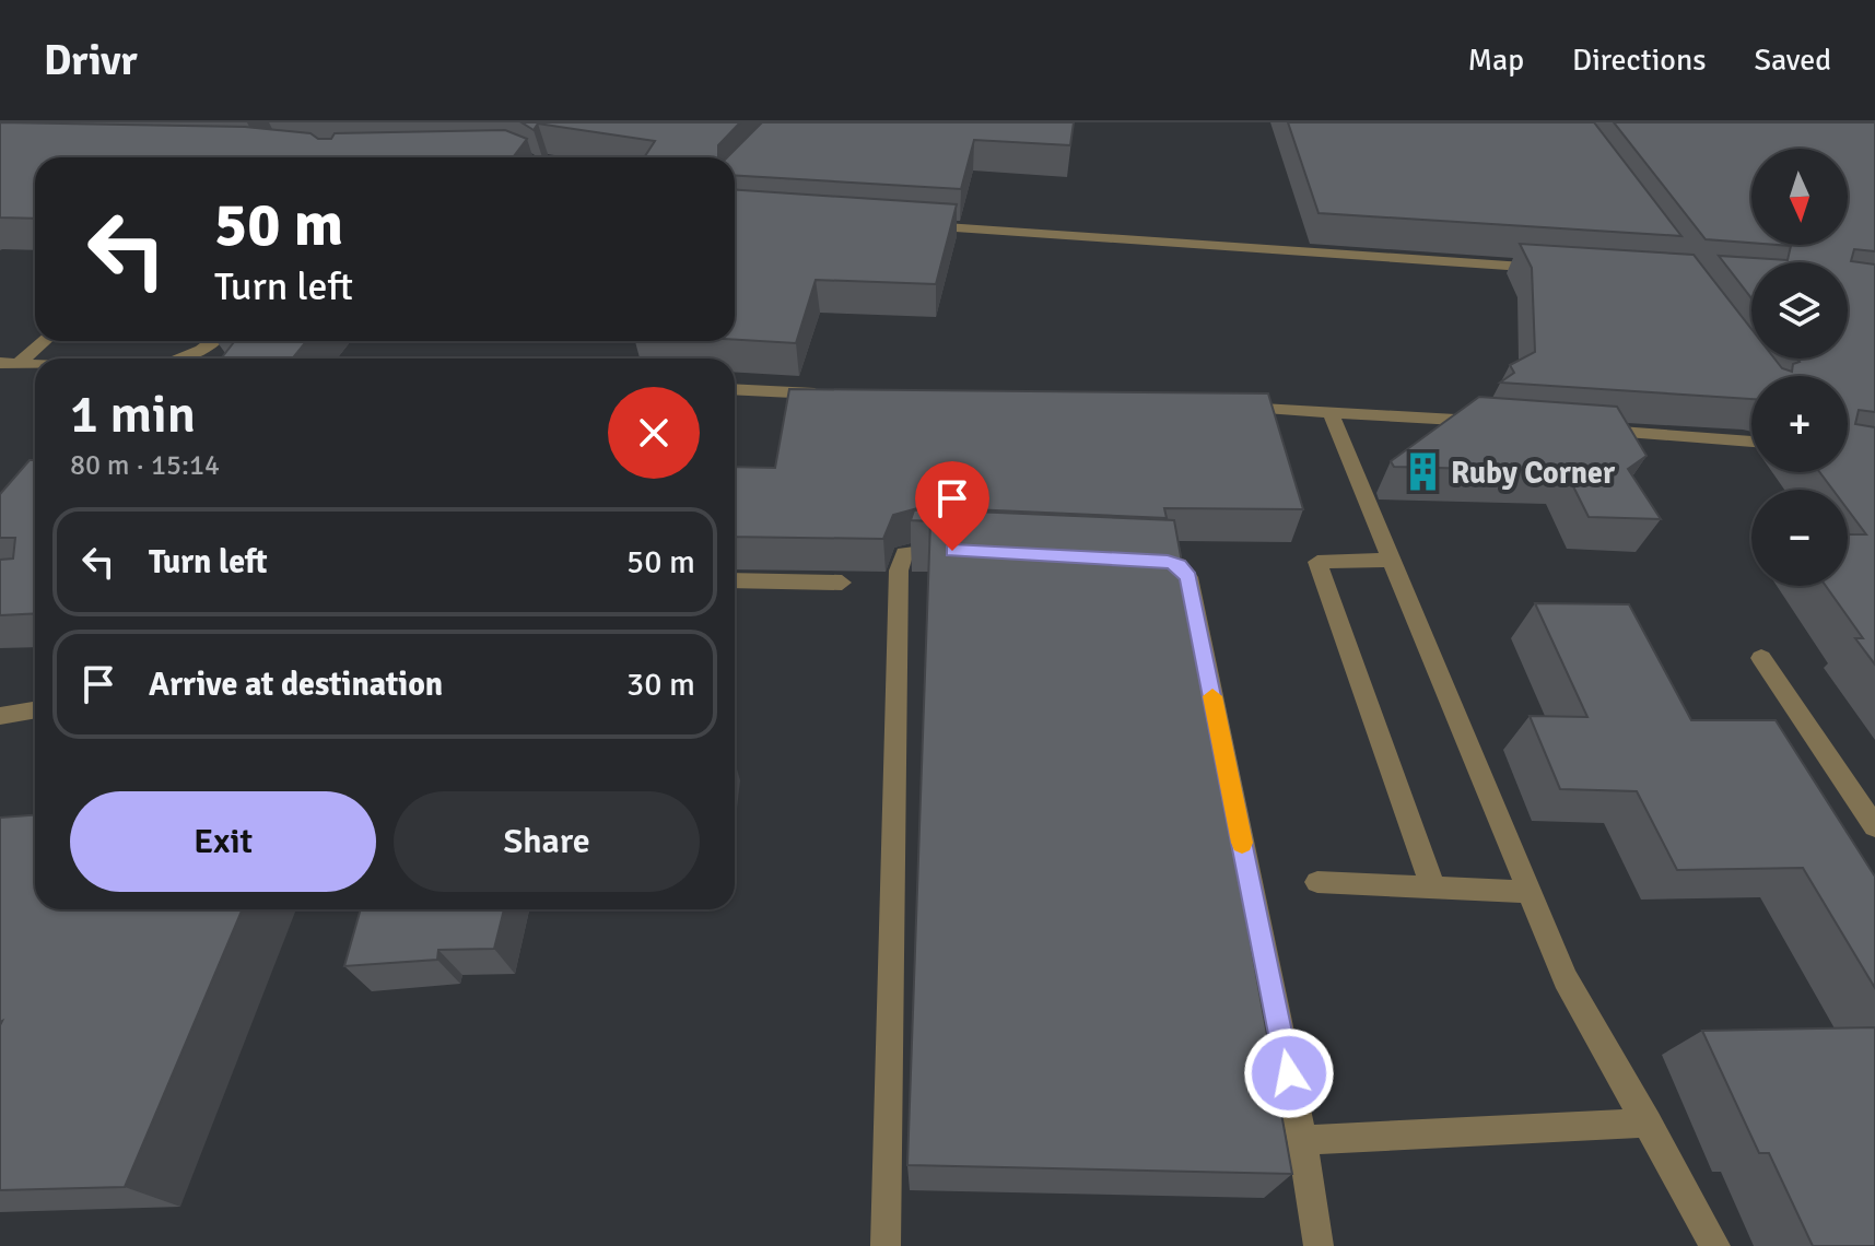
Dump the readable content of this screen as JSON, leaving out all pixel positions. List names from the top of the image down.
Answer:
{
  "places": {
    "building": ["Ruby Corner"]
  },
  "north": "bottom",
  "page": {
    "header": "Drivr",
    "nav": ["Map", "Directions", "Saved"],
    "map_buttons": ["+", "−"],
    "turn": ["50 m", "Turn left"],
    "heading": ["1 min", "80 m · 15:14"],
    "list": [
      {
        "name": "Turn left",
        "value": "50 m"
      },
      {
        "name": "Arrive at destination",
        "value": "30 m"
      }
    ],
    "buttons": ["Exit", "Share"]
  }
}
